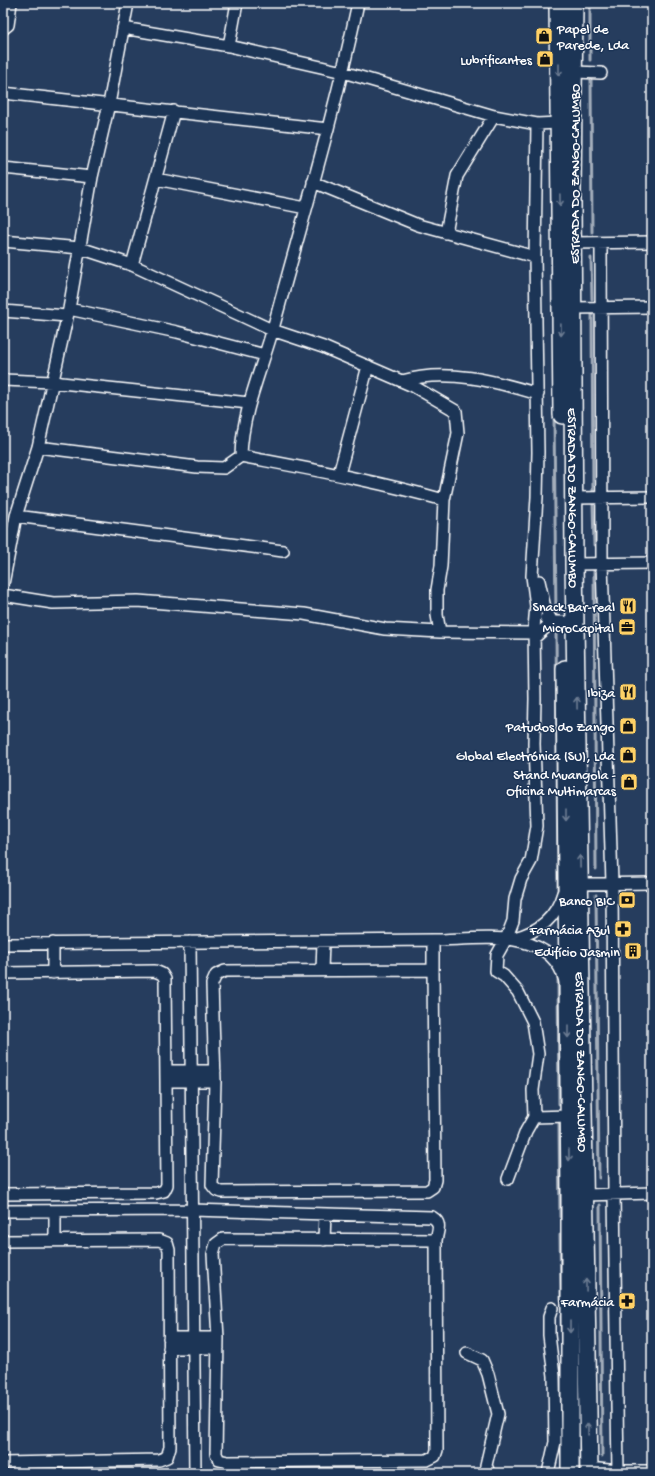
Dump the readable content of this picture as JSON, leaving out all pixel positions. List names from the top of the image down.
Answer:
{
  "streets": {
    "main road": ["ESTRADA DO ZANGO-CALUMBO"]
  },
  "places": {
    "shop": [
      "Papel de Parede, Lda",
      "Lubrificantes",
      "Patudos do Zango",
      "Global Electrónica (SU), Lda",
      "Stand Muangola - Oficina Multimarcas"
    ],
    "restaurant": ["Snack Bar-real", "Ibiza"],
    "office": ["MicroCapital"],
    "bank": ["Banco BIC"],
    "pharmacy": ["Farmácia Azul", "Farmácia"],
    "building": ["Edifício Jasmin"]
  }
}
